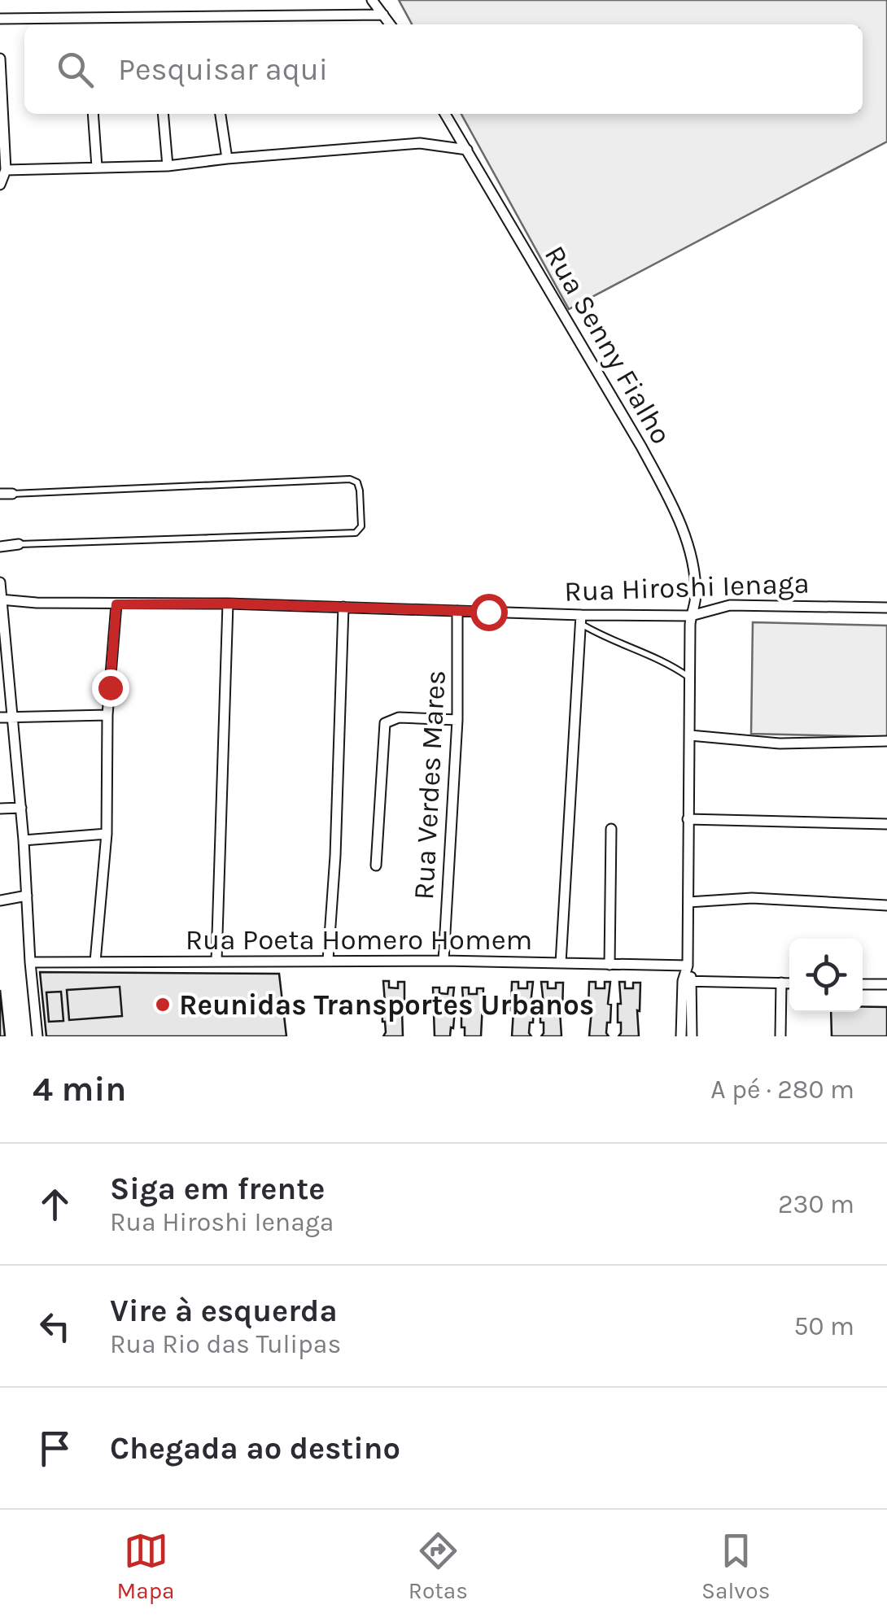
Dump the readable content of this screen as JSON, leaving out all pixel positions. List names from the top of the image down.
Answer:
{
  "streets": {
    "street": [
      "Rua Senny Fialho",
      "Rua Hiroshi Ienaga",
      "Rua Verdes Mares",
      "Rua Poeta Homero Homem"
    ]
  },
  "crossings": [
    ["Rua Senny Fialho", "Rua Hiroshi Ienaga"],
    ["Rua Senny Fialho", "Rua Poeta Homero Homem"],
    ["Rua Hiroshi Ienaga", "Rua Verdes Mares"],
    ["Rua Verdes Mares", "Rua Poeta Homero Homem"]
  ],
  "places": ["Reunidas Transportes Urbanos"],
  "page": {
    "search": "Pesquisar aqui",
    "heading": ["4 min", "A pé · 280 m"],
    "list": [
      ["Siga em frente", "Rua Hiroshi Ienaga", "230 m"],
      ["Vire à esquerda", "Rua Rio das Tulipas", "50 m"],
      "Chegada ao destino"
    ],
    "nav": ["Mapa", "Rotas", "Salvos"]
  }
}
